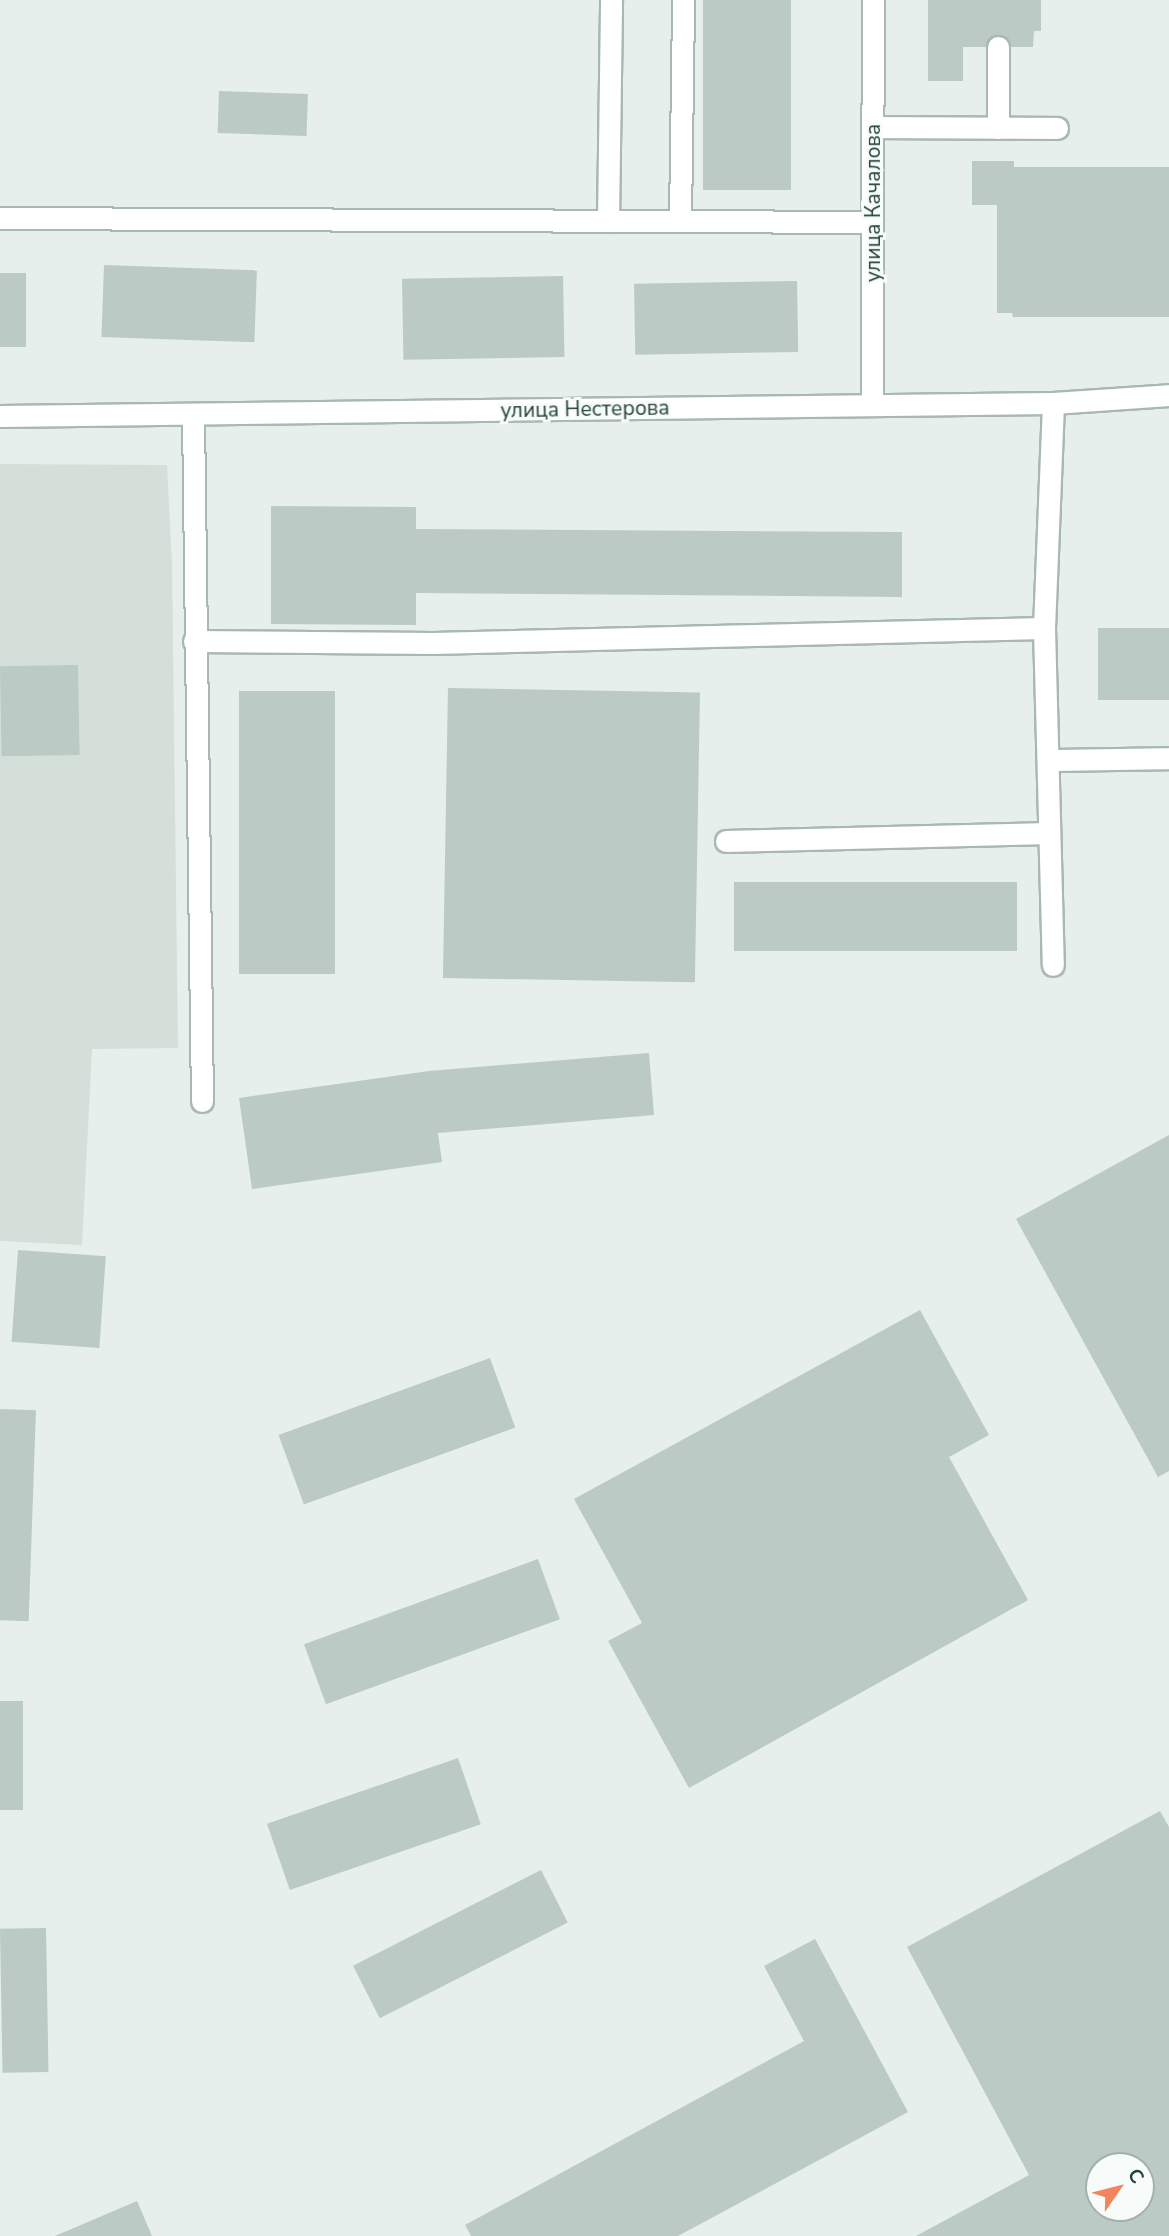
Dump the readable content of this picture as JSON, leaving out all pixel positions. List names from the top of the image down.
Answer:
{
  "streets": {
    "street": ["улица Качалова", "улица Нестерова"]
  },
  "crossings": [
    ["улица Качалова", "улица Нестерова"]
  ],
  "north": "top right"
}
